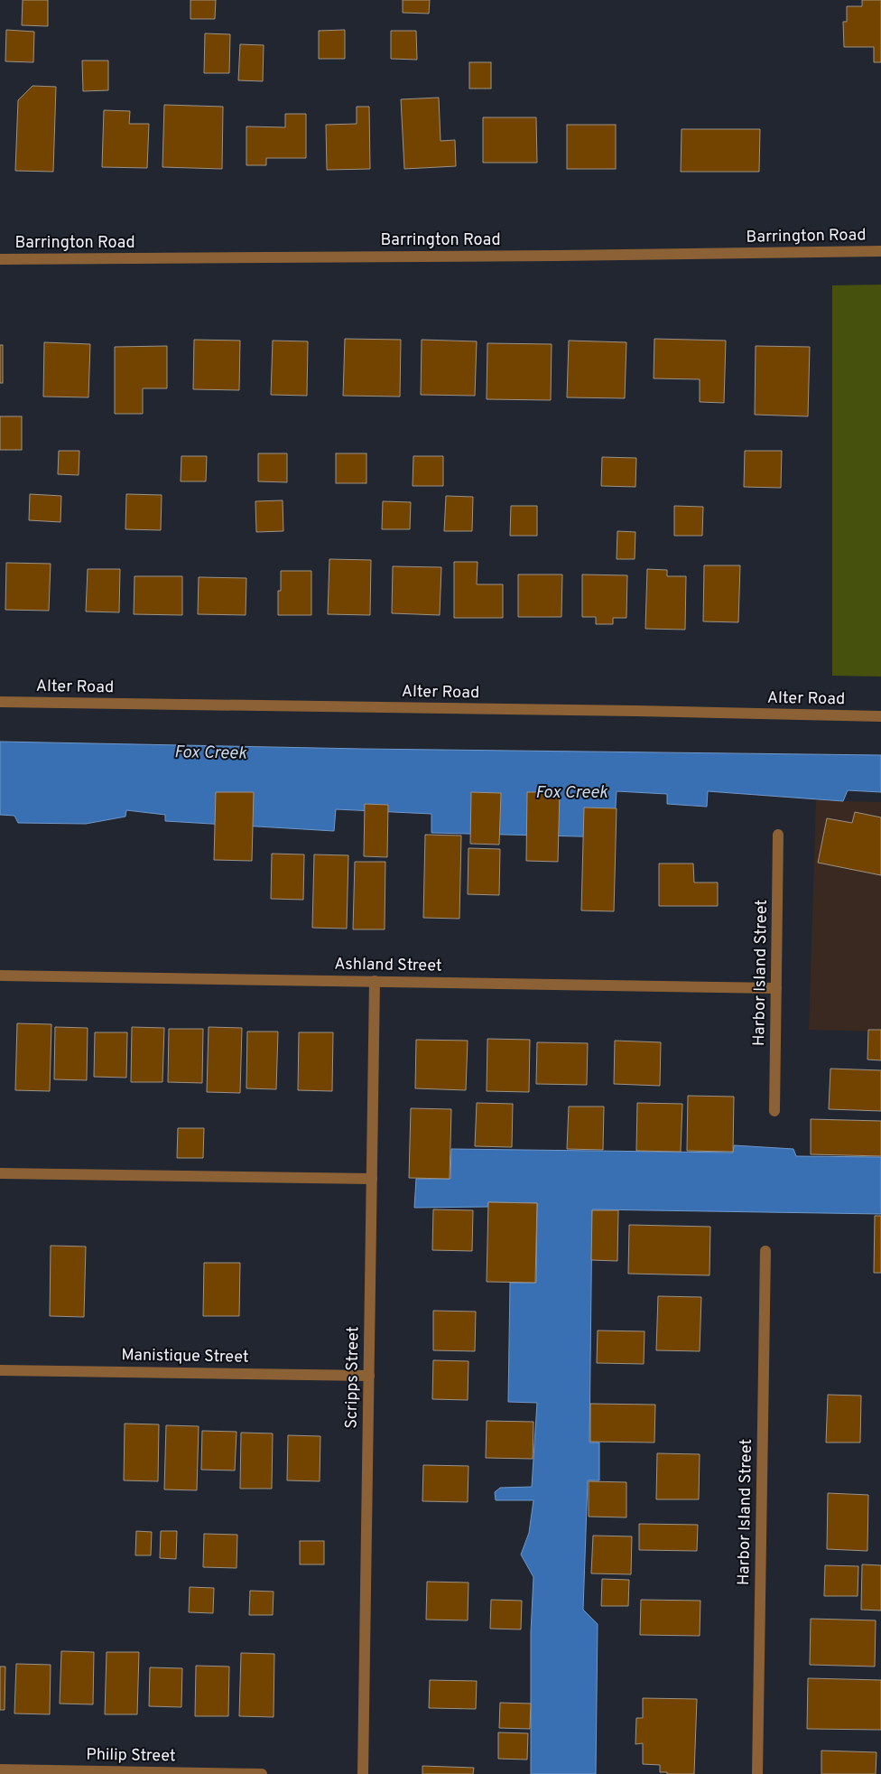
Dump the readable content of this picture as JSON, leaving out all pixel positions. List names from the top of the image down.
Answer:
{
  "streets": {
    "street": [
      "Barrington Road",
      "Alter Road",
      "Ashland Street",
      "Harbor Island Street",
      "Manistique Street",
      "Scripps Street",
      "Philip Street"
    ]
  },
  "crossings": [
    ["Ashland Street", "Harbor Island Street"],
    ["Ashland Street", "Scripps Street"],
    ["Manistique Street", "Scripps Street"]
  ],
  "water": ["Fox Creek"]
}
